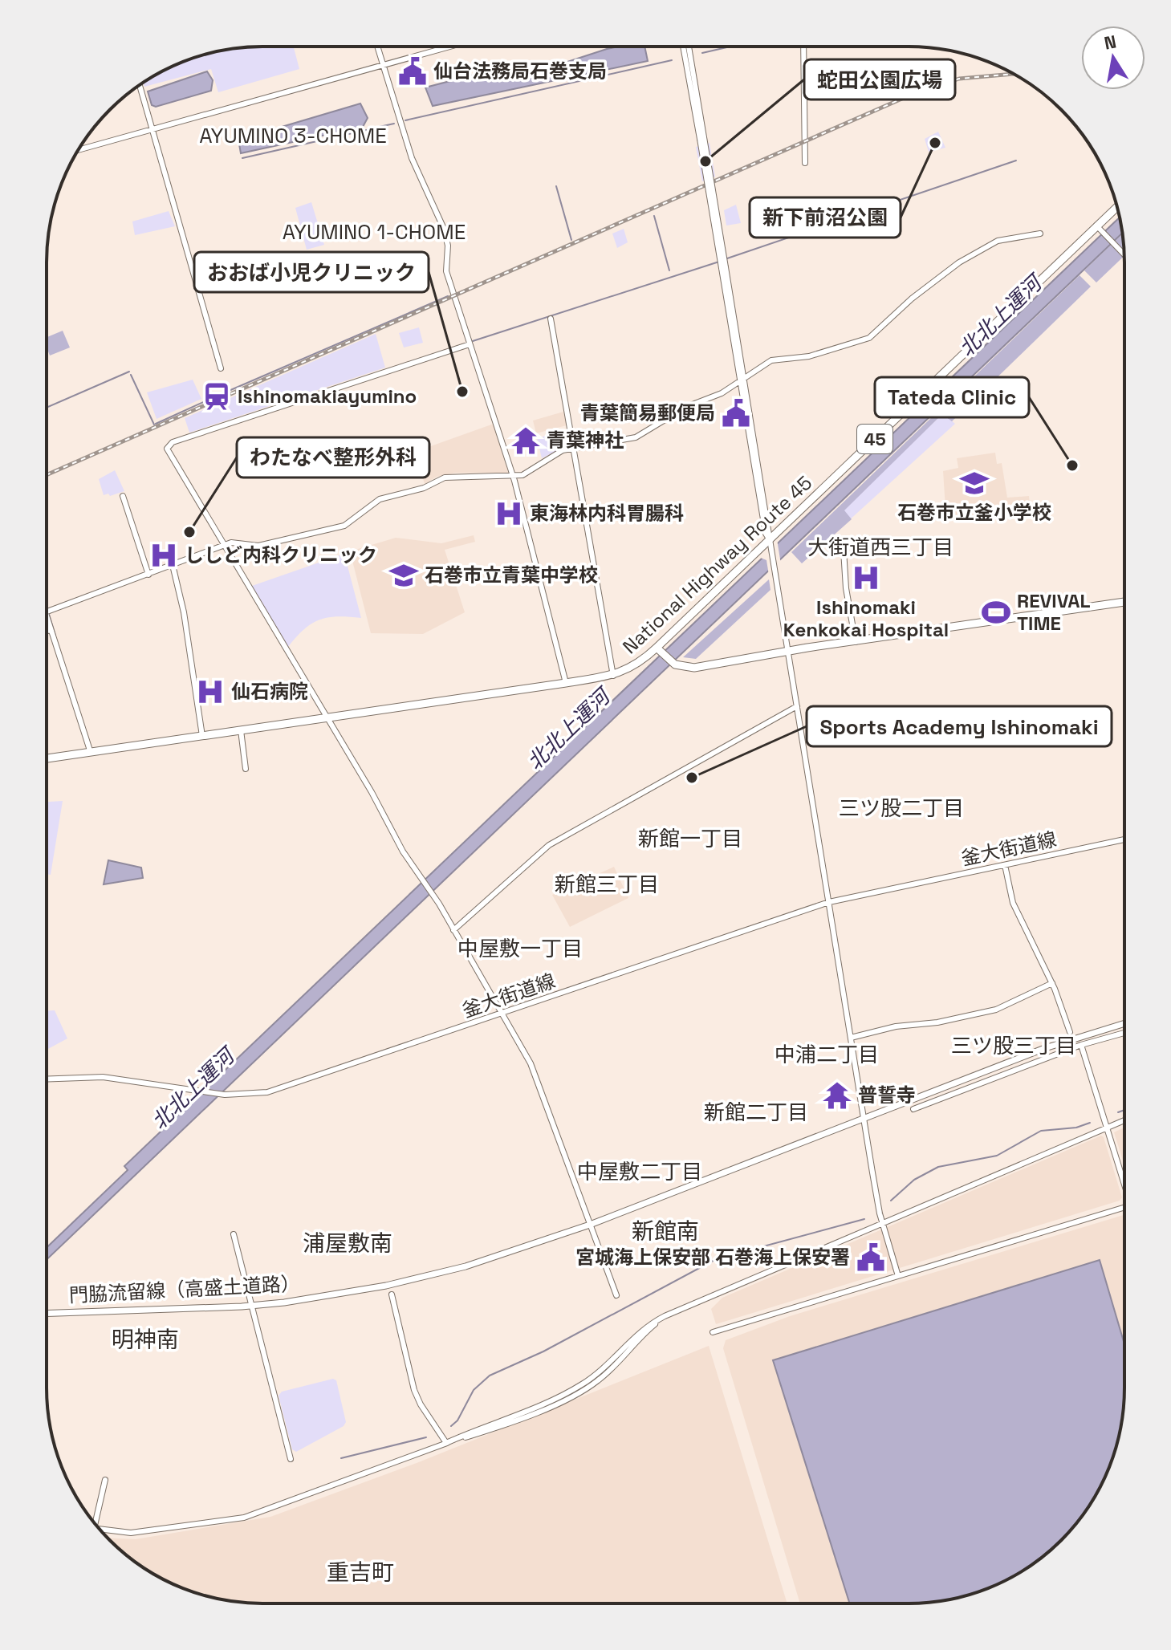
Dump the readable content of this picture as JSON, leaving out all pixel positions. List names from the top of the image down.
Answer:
{
  "streets": {
    "highway": ["45", "National Highway Route 45"],
    "main road": ["門脇流留線（高盛土道路）"],
    "street": ["釜大街道線"]
  },
  "districts": [
    "AYUMINO 3-CHOME",
    "AYUMINO 1-CHOME",
    "大街道西三丁目",
    "三ツ股二丁目",
    "新館一丁目",
    "新館三丁目",
    "中屋敷一丁目",
    "三ツ股三丁目",
    "中浦二丁目",
    "新館二丁目",
    "中屋敷二丁目",
    "新館南",
    "浦屋敷南",
    "明神南",
    "重吉町"
  ],
  "water": ["北北上運河"],
  "places": {
    "public building": ["仙台法務局石巻支局", "青葉簡易郵便局", "宮城海上保安部 石巻海上保安署"],
    "other": [
      "新下前沼公園",
      "蛇田公園広場",
      "おおば小児クリニック",
      "Tateda Clinic",
      "わたなべ整形外科",
      "Sports Academy Ishinomaki"
    ],
    "station": ["Ishinomakiayumino"],
    "temple": ["青葉神社", "普誓寺"],
    "school or university": ["石巻市立釜小学校", "石巻市立青葉中学校"],
    "hospital": [
      "東海林内科胃腸科",
      "ししど内科クリニック",
      "Ishinomaki Kenkokai Hospital",
      "仙石病院"
    ],
    "sports": ["REVIVAL TIME"]
  },
  "north": "top"
}
